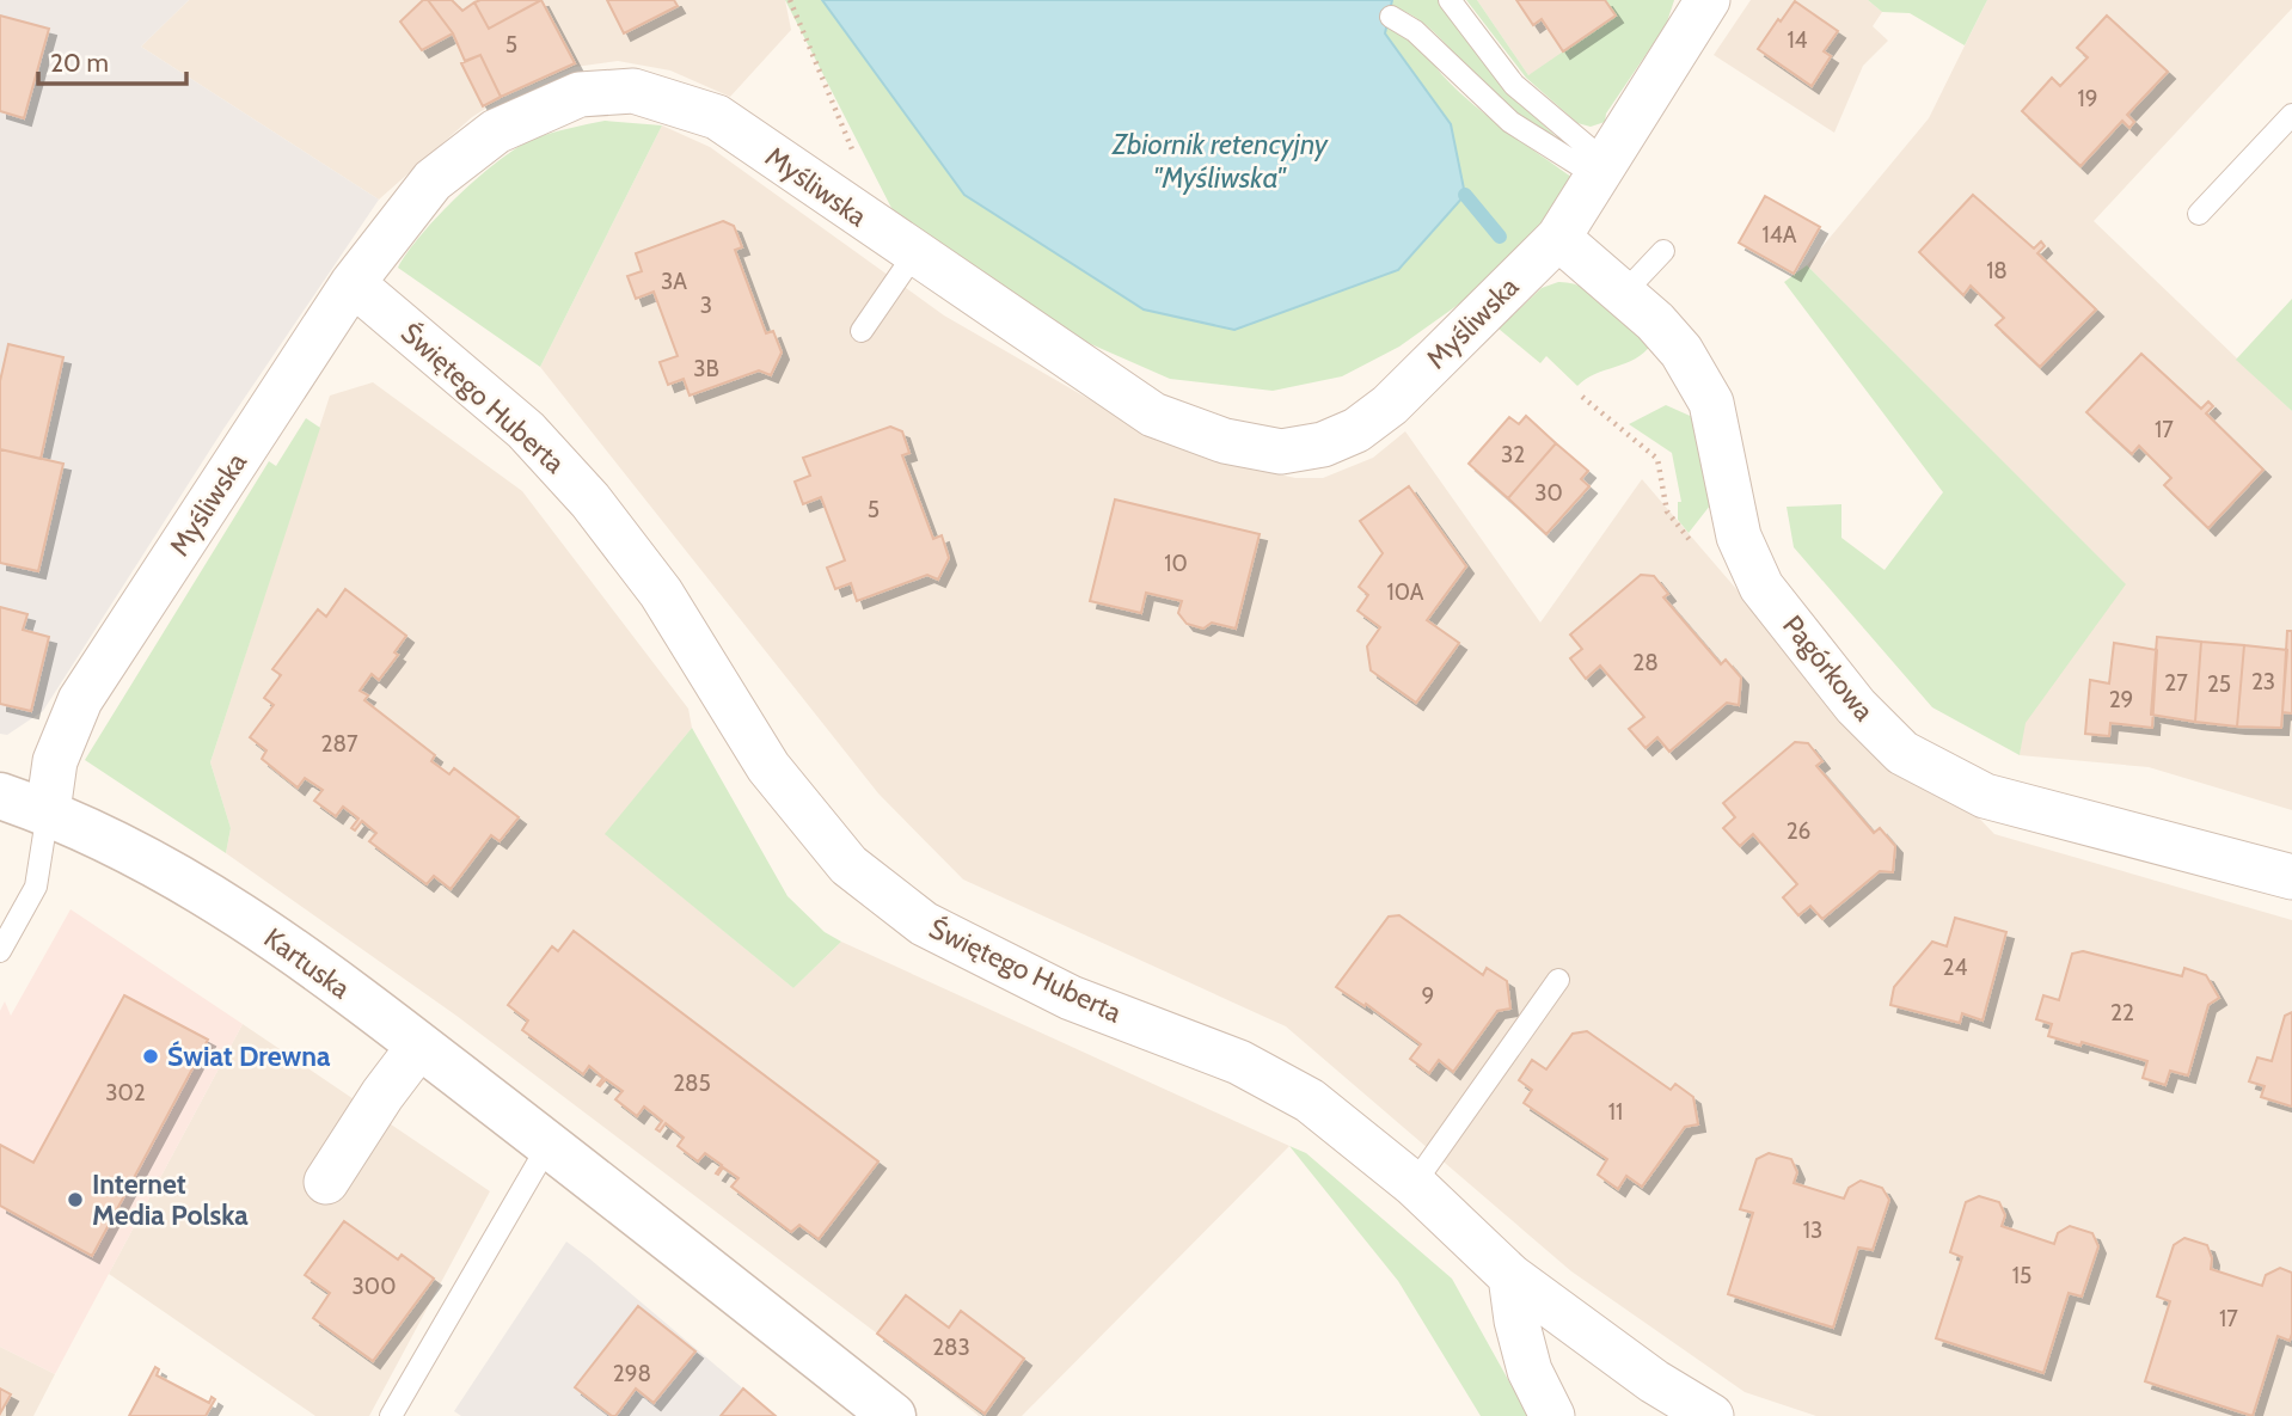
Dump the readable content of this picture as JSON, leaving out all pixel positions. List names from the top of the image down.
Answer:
{
  "streets": {
    "street": [
      "Myśliwska",
      "Świętego Huberta",
      "Pagórkowa",
      "Kartuska"
    ]
  },
  "crossings": [
    ["Myśliwska", "Świętego Huberta"],
    ["Myśliwska", "Pagórkowa"],
    ["Myśliwska", "Kartuska"]
  ],
  "water": ["Zbiornik retencyjny \"Myśliwska\""],
  "places": ["Świat Drewna", "Internet Media Polska"],
  "house_numbers": [
    "14",
    "5",
    "19",
    "14A",
    "18",
    "3A",
    "3",
    "3B",
    "17",
    "32",
    "30",
    "5",
    "10",
    "10A",
    "28",
    "23",
    "27",
    "25",
    "29",
    "287",
    "26",
    "24",
    "9",
    "22",
    "285",
    "302",
    "11",
    "13",
    "15",
    "300",
    "17",
    "283",
    "298"
  ],
  "scale_bar": "20 m"
}
